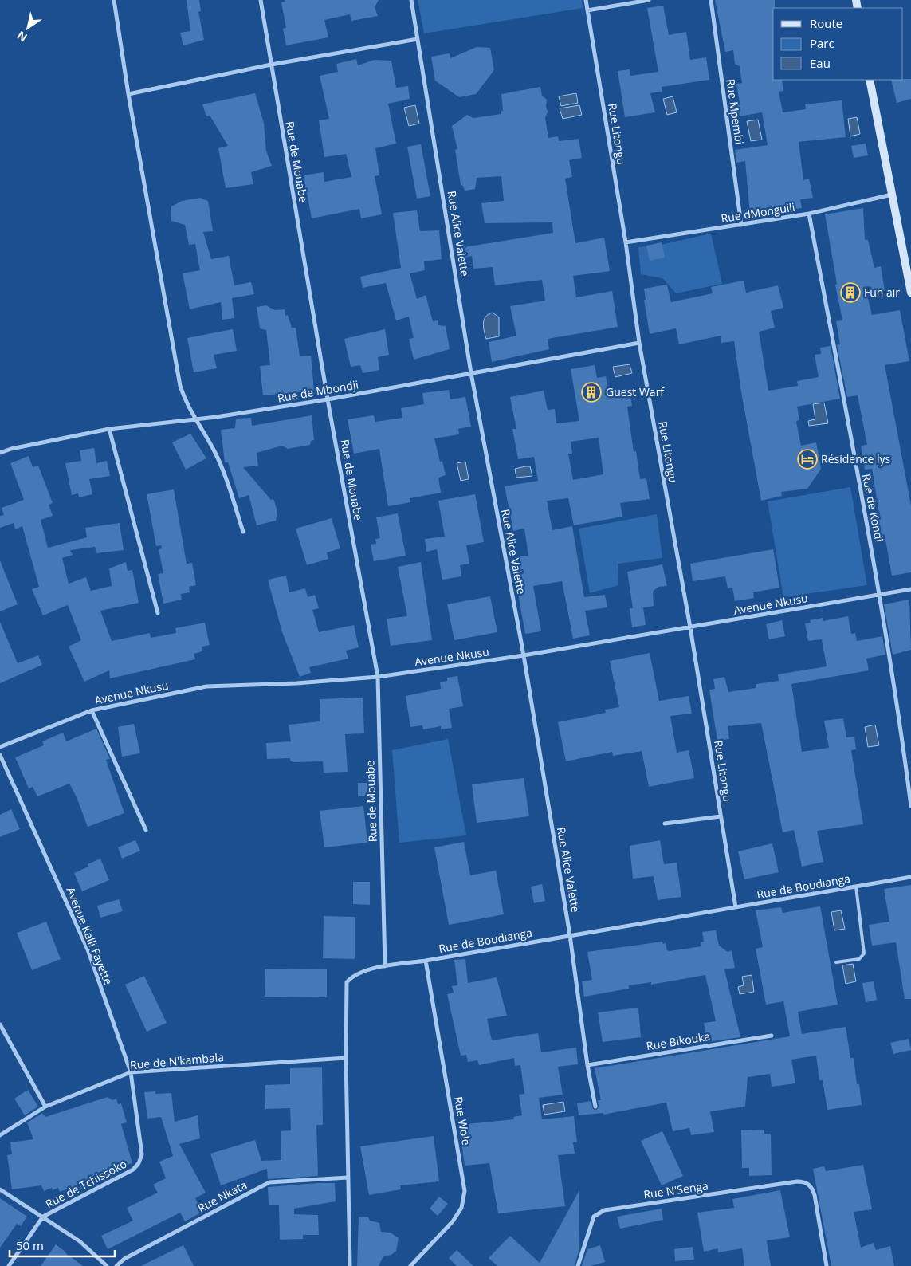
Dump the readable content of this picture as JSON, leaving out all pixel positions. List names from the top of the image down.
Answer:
{
  "streets": {
    "street": [
      "Rue Mpembi",
      "Rue Litongu",
      "Rue de Mouabe",
      "Rue dMonguili",
      "Rue Alice Valette",
      "Rue de Mbondji",
      "Rue de Kondi",
      "Avenue Nkusu",
      "Rue de Boudianga",
      "Avenue Kalli Fayette",
      "Rue Bikouka",
      "Rue de N'kambala",
      "Rue Wole",
      "Rue de Tchissoko",
      "Rue N'Senga",
      "Rue Nkata"
    ]
  },
  "crossings": [
    ["Rue Mpembi", "Rue dMonguili"],
    ["Rue Litongu", "Rue dMonguili"],
    ["Rue Litongu", "Rue de Mbondji"],
    ["Rue Litongu", "Avenue Nkusu"],
    ["Rue Litongu", "Rue de Boudianga"],
    ["Rue de Mouabe", "Rue de Mbondji"],
    ["Rue de Mouabe", "Avenue Nkusu"],
    ["Rue de Mouabe", "Rue de Boudianga"],
    ["Rue dMonguili", "Rue de Kondi"],
    ["Rue Alice Valette", "Rue de Mbondji"],
    ["Rue Alice Valette", "Avenue Nkusu"],
    ["Rue Alice Valette", "Rue de Boudianga"],
    ["Rue Alice Valette", "Rue Bikouka"],
    ["Rue de Kondi", "Avenue Nkusu"],
    ["Rue de Boudianga", "Rue de N'kambala"],
    ["Rue de Boudianga", "Rue Wole"],
    ["Rue de Boudianga", "Rue Nkata"],
    ["Avenue Kalli Fayette", "Rue de N'kambala"],
    ["Avenue Kalli Fayette", "Rue de Tchissoko"]
  ],
  "places": {
    "building": ["Fun air", "Guest Warf"],
    "hotel": ["Résidence lys"]
  },
  "legend": ["Route", "Parc", "Eau"],
  "scale_bar": "50 m",
  "north": "bottom left"
}
